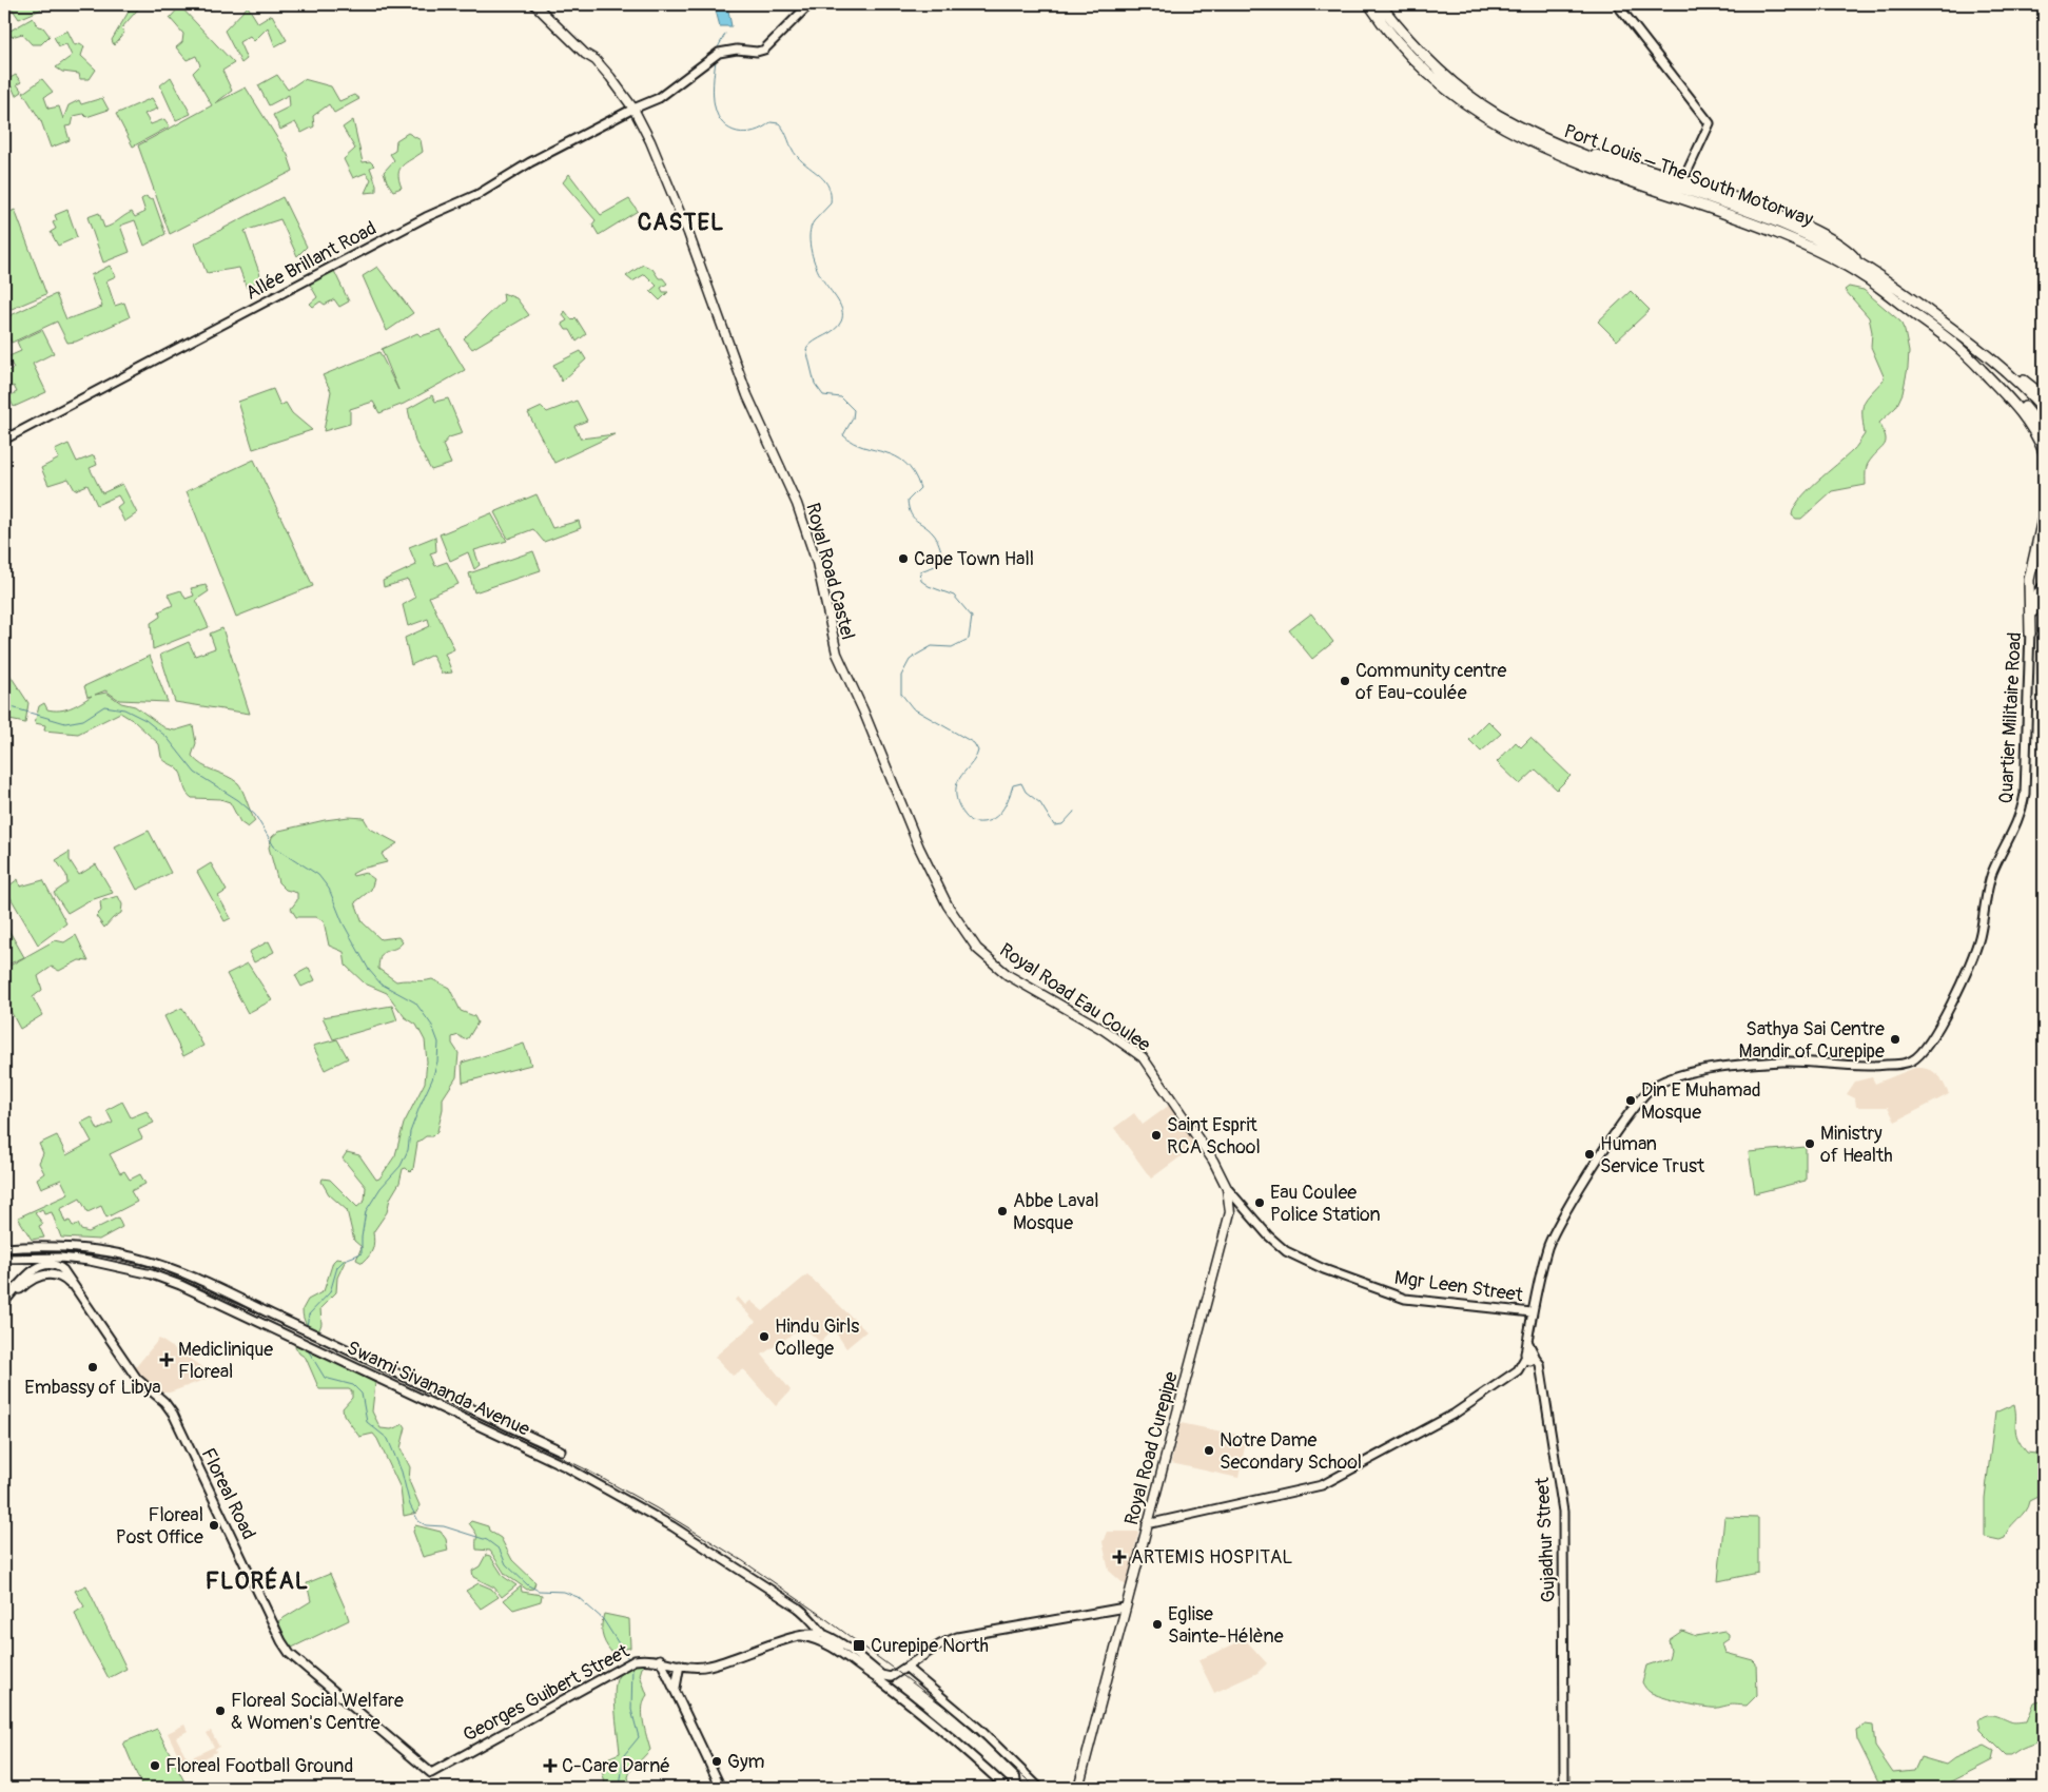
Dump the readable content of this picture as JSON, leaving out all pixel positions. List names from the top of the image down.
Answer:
{
  "streets": {
    "highway": ["Port Louis – The South Motorway"],
    "main road": [
      "Allée Brillant Road",
      "Royal Road Castel",
      "Quartier Militaire Road",
      "Royal Road Eau Coulee",
      "Mgr Leen Street",
      "Swami Sivananda Avenue",
      "Royal Road Curepipe",
      "Floreal Road",
      "Gujadhur Street",
      "Georges Guibert Street"
    ]
  },
  "crossings": [
    ["Allée Brillant Road", "Royal Road Castel"],
    ["Royal Road Castel", "Royal Road Eau Coulee"],
    ["Quartier Militaire Road", "Mgr Leen Street"],
    ["Quartier Militaire Road", "Gujadhur Street"],
    ["Royal Road Eau Coulee", "Mgr Leen Street"],
    ["Royal Road Eau Coulee", "Royal Road Curepipe"],
    ["Floreal Road", "Georges Guibert Street"]
  ],
  "districts": ["CASTEL", "FLORÉAL"],
  "places": {
    "other": [
      "Cape Town Hall",
      "Community centre of Eau-coulée",
      "Sathya Sai Centre Mandir of Curepipe",
      "Din E Muhamad Mosque",
      "Saint Esprit RCA School",
      "Ministry of Health",
      "Human Service Trust",
      "Eau Coulee Police Station",
      "Abbe Laval Mosque",
      "Hindu Girls College",
      "Embassy of Libya",
      "Notre Dame Secondary School",
      "Floreal Post Office",
      "Eglise Sainte-Hélène",
      "Floreal Social Welfare & Women's Centre",
      "Gym",
      "Floreal Football Ground"
    ],
    "health": ["Mediclinique Floreal", "ARTEMIS HOSPITAL", "C-Care Darné"],
    "transit": ["Curepipe North"]
  }
}
